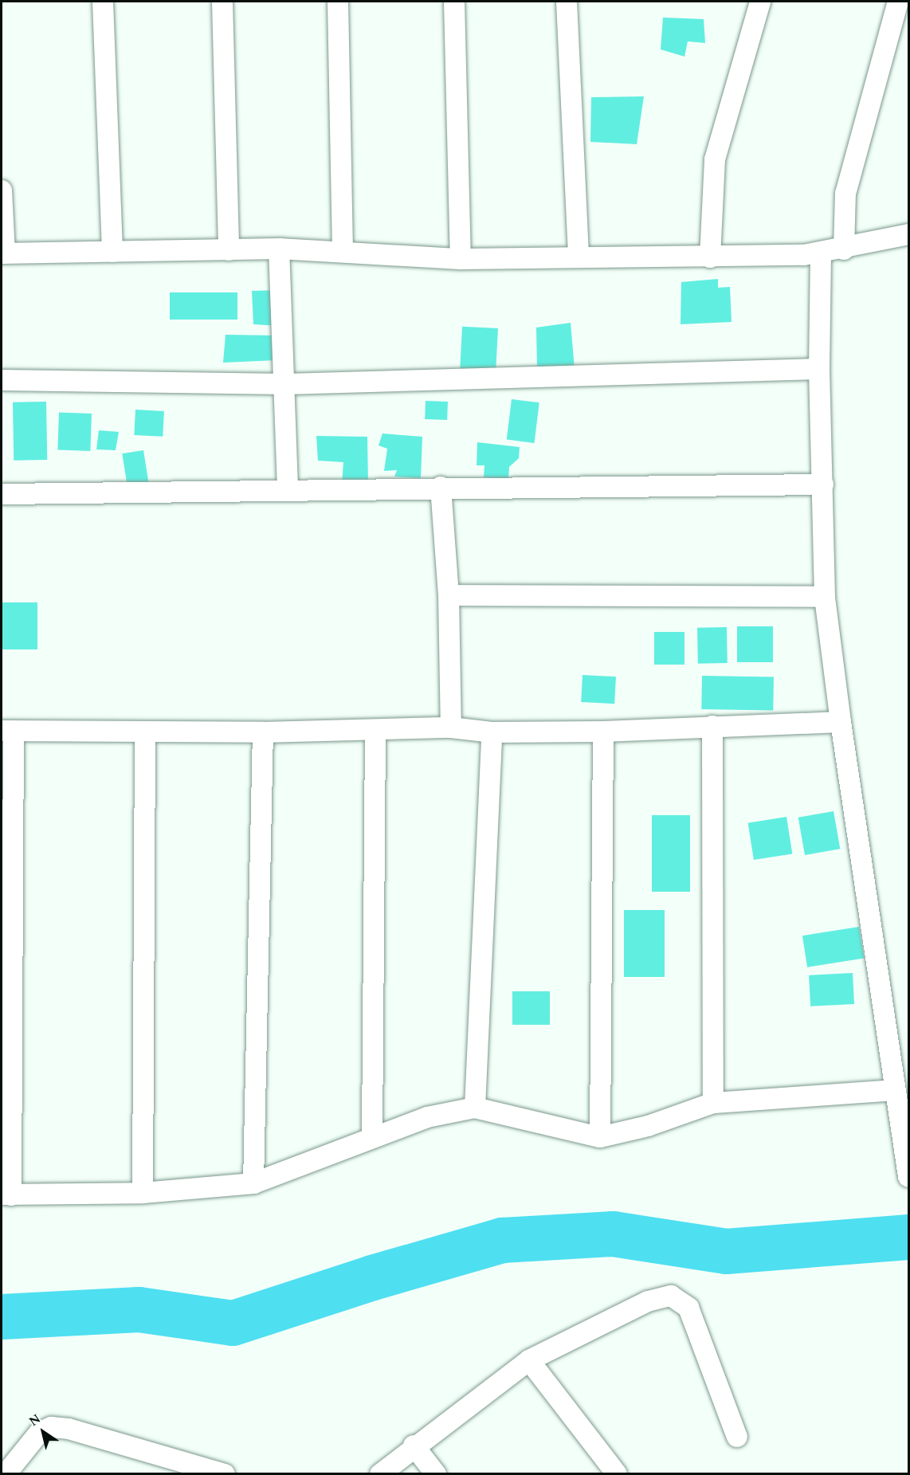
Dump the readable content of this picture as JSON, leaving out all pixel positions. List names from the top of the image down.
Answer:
{
  "north": "top left"
}
